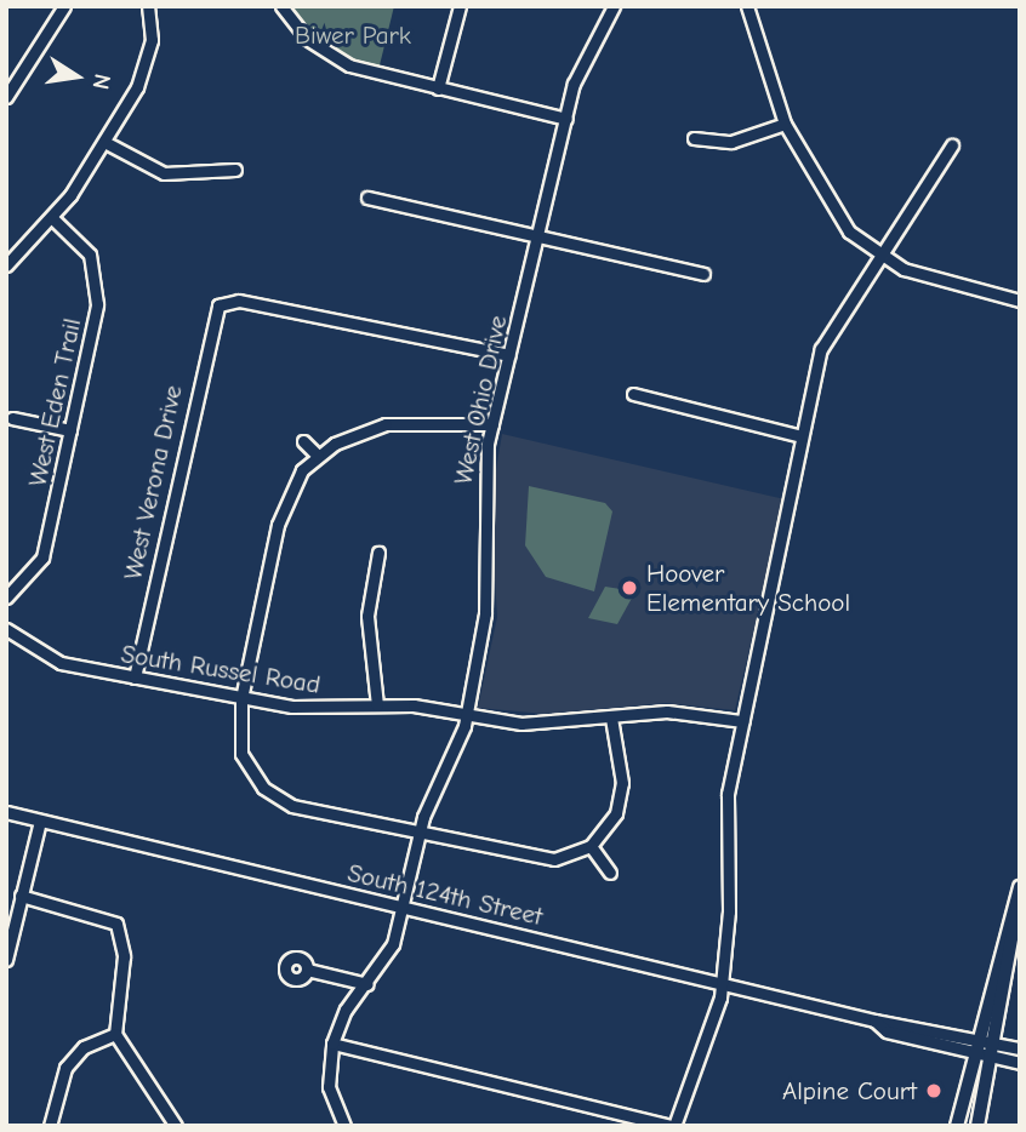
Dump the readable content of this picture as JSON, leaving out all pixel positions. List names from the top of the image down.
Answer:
{
  "streets": {
    "street": [
      "West Ohio Drive",
      "West Eden Trail",
      "West Verona Drive",
      "South Russel Road",
      "South 124th Street"
    ]
  },
  "crossings": [
    ["West Ohio Drive", "West Verona Drive"],
    ["West Ohio Drive", "South Russel Road"],
    ["West Ohio Drive", "South 124th Street"],
    ["West Verona Drive", "South Russel Road"]
  ],
  "parks": ["Biwer Park"],
  "places": ["Hoover Elementary School", "Alpine Court"],
  "north": "right"
}
